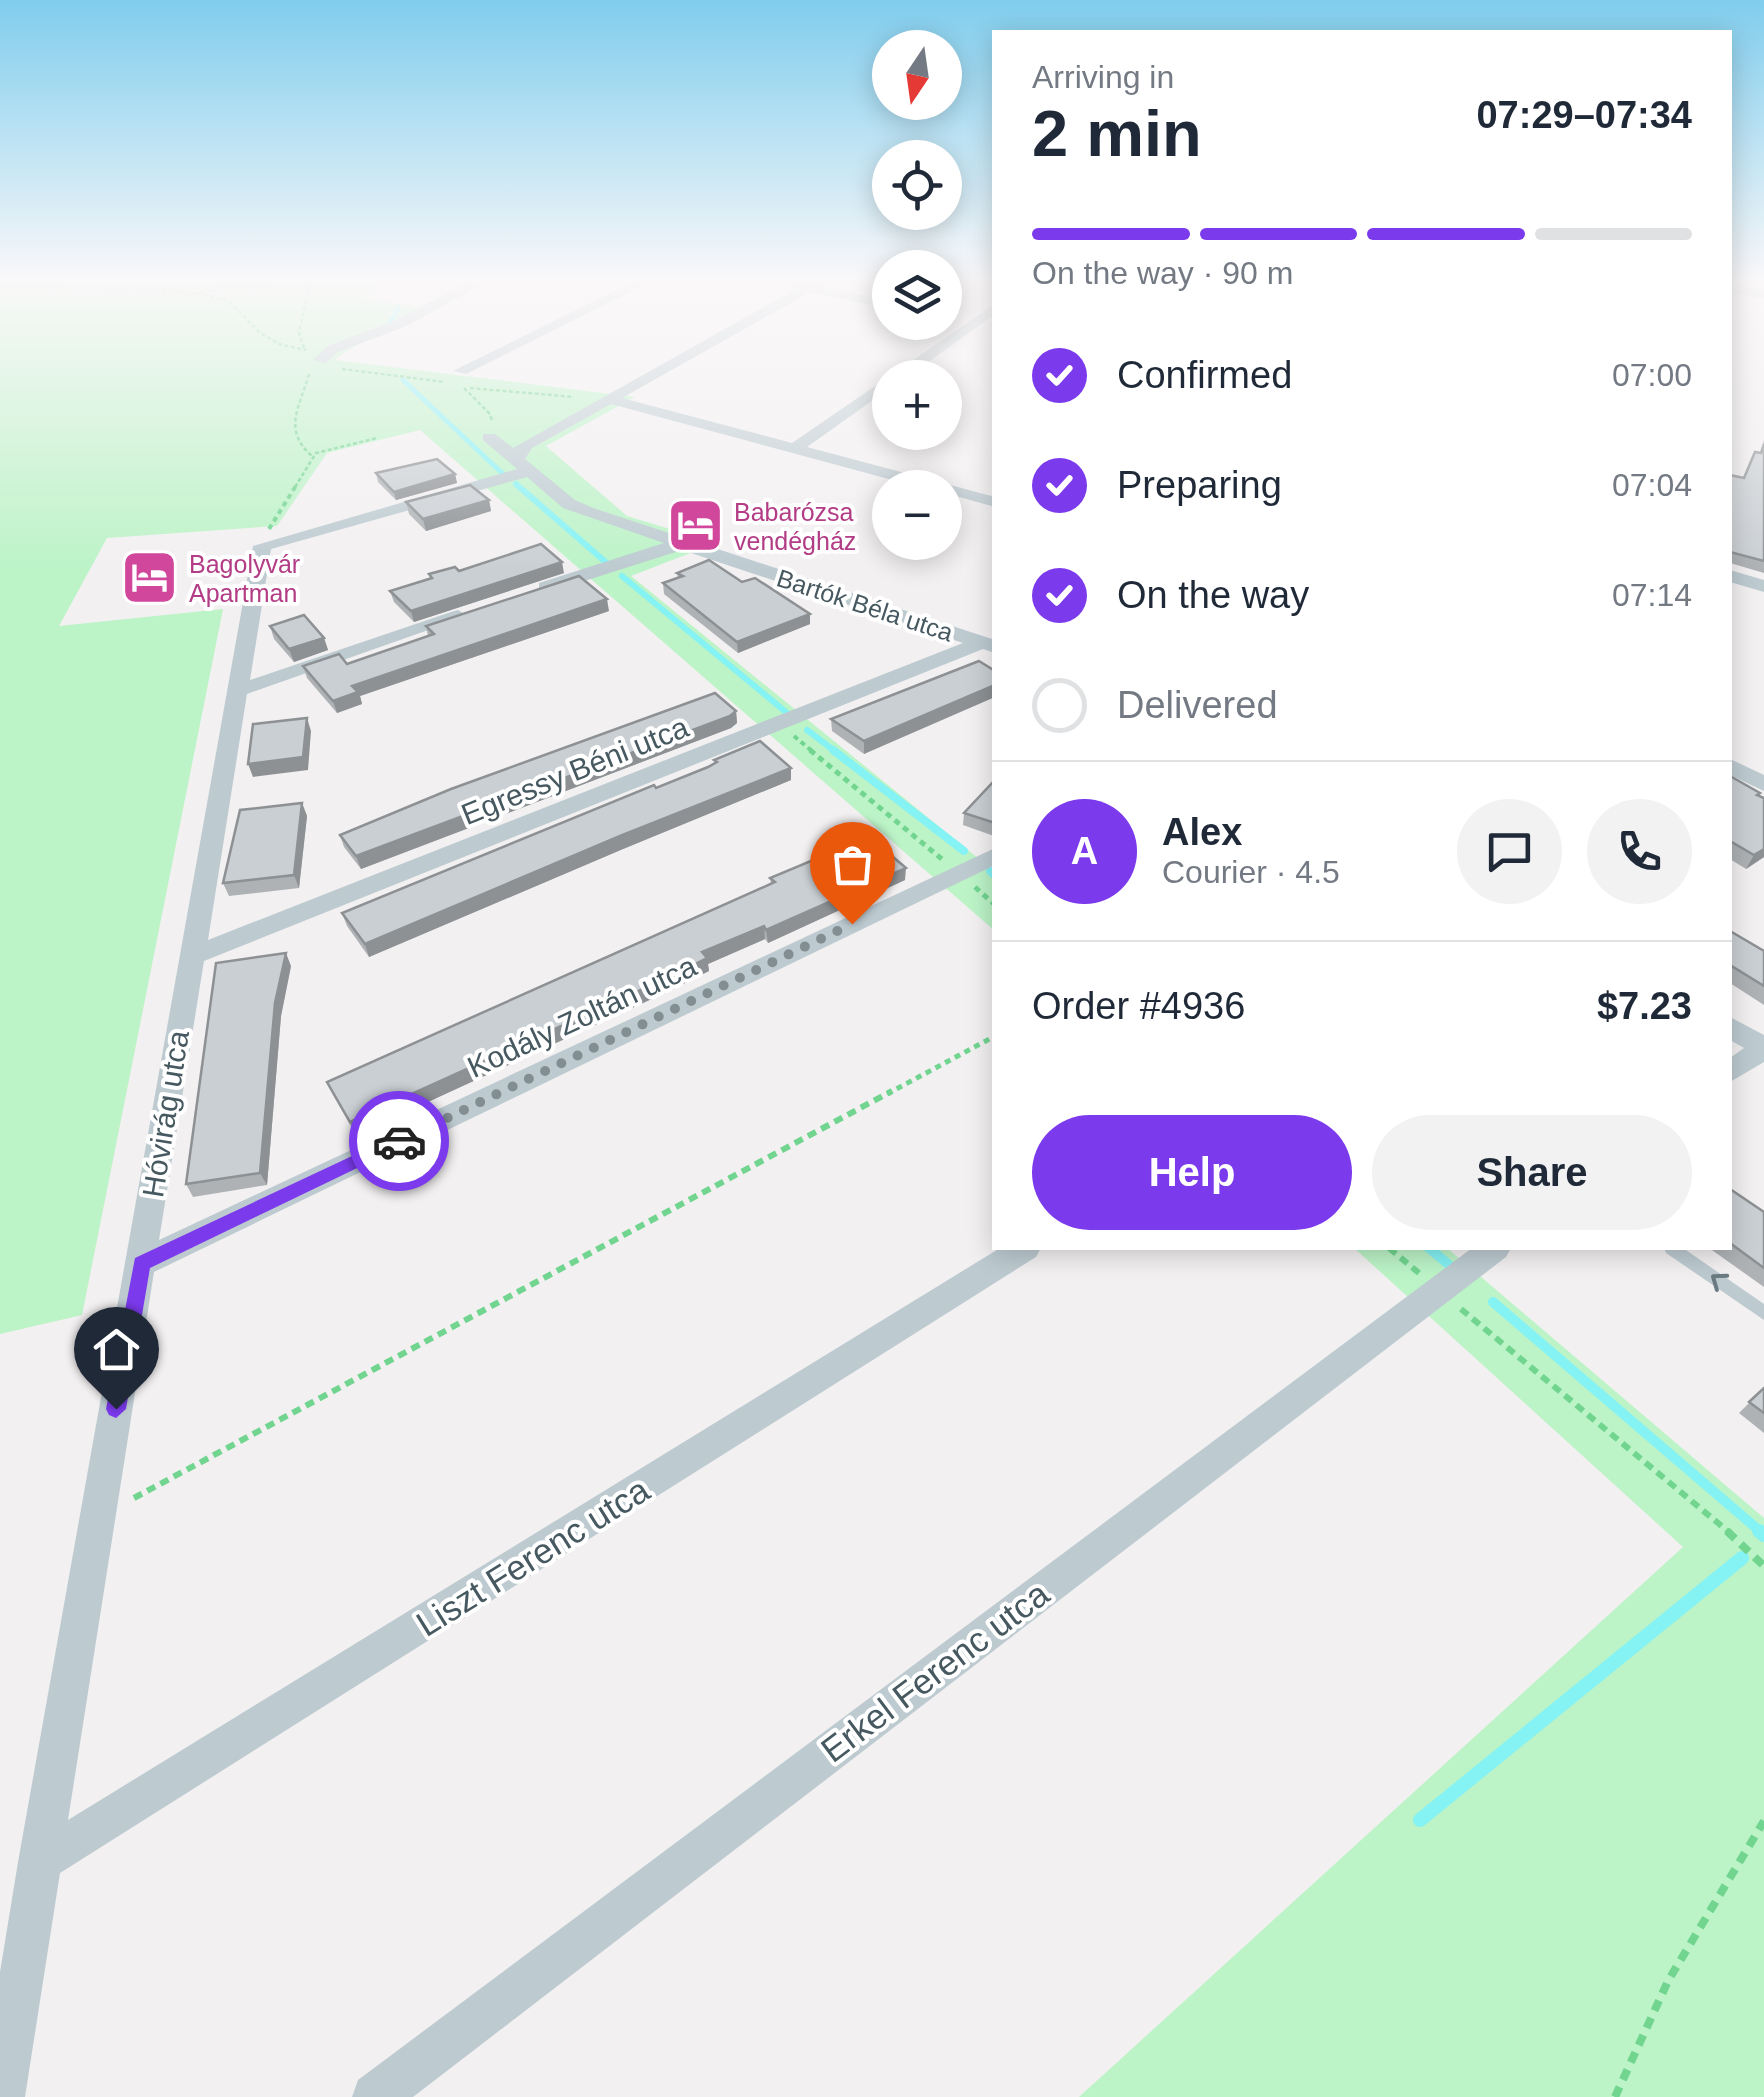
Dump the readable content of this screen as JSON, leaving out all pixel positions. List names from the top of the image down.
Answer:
{
  "streets": {
    "street": [
      "Bartók Béla utca",
      "Egressy Béni utca",
      "Kodály Zoltán utca",
      "Hóvirág utca",
      "Liszt Ferenc utca",
      "Erkel Ferenc utca"
    ]
  },
  "crossings": [
    ["Bartók Béla utca", "Egressy Béni utca"],
    ["Egressy Béni utca", "Hóvirág utca"],
    ["Kodály Zoltán utca", "Hóvirág utca"],
    ["Hóvirág utca", "Liszt Ferenc utca"]
  ],
  "places": {
    "hotel": ["Babarózsa vendégház", "Bagolyvár Apartman"]
  },
  "north": "bottom",
  "page": {
    "map_buttons": ["+", "−"],
    "heading": ["2 min", "Arriving in", "07:29–07:34"],
    "panel": [
      "Alex",
      "Courier · 4.5",
      "Order #4936",
      "$7.23"
    ],
    "bar": "On the way · 90 m",
    "list": [
      ["Confirmed", "07:00"],
      ["Preparing", "07:04"],
      ["On the way", "07:14"],
      "Delivered"
    ],
    "round": "A",
    "buttons": ["Help", "Share"]
  }
}
